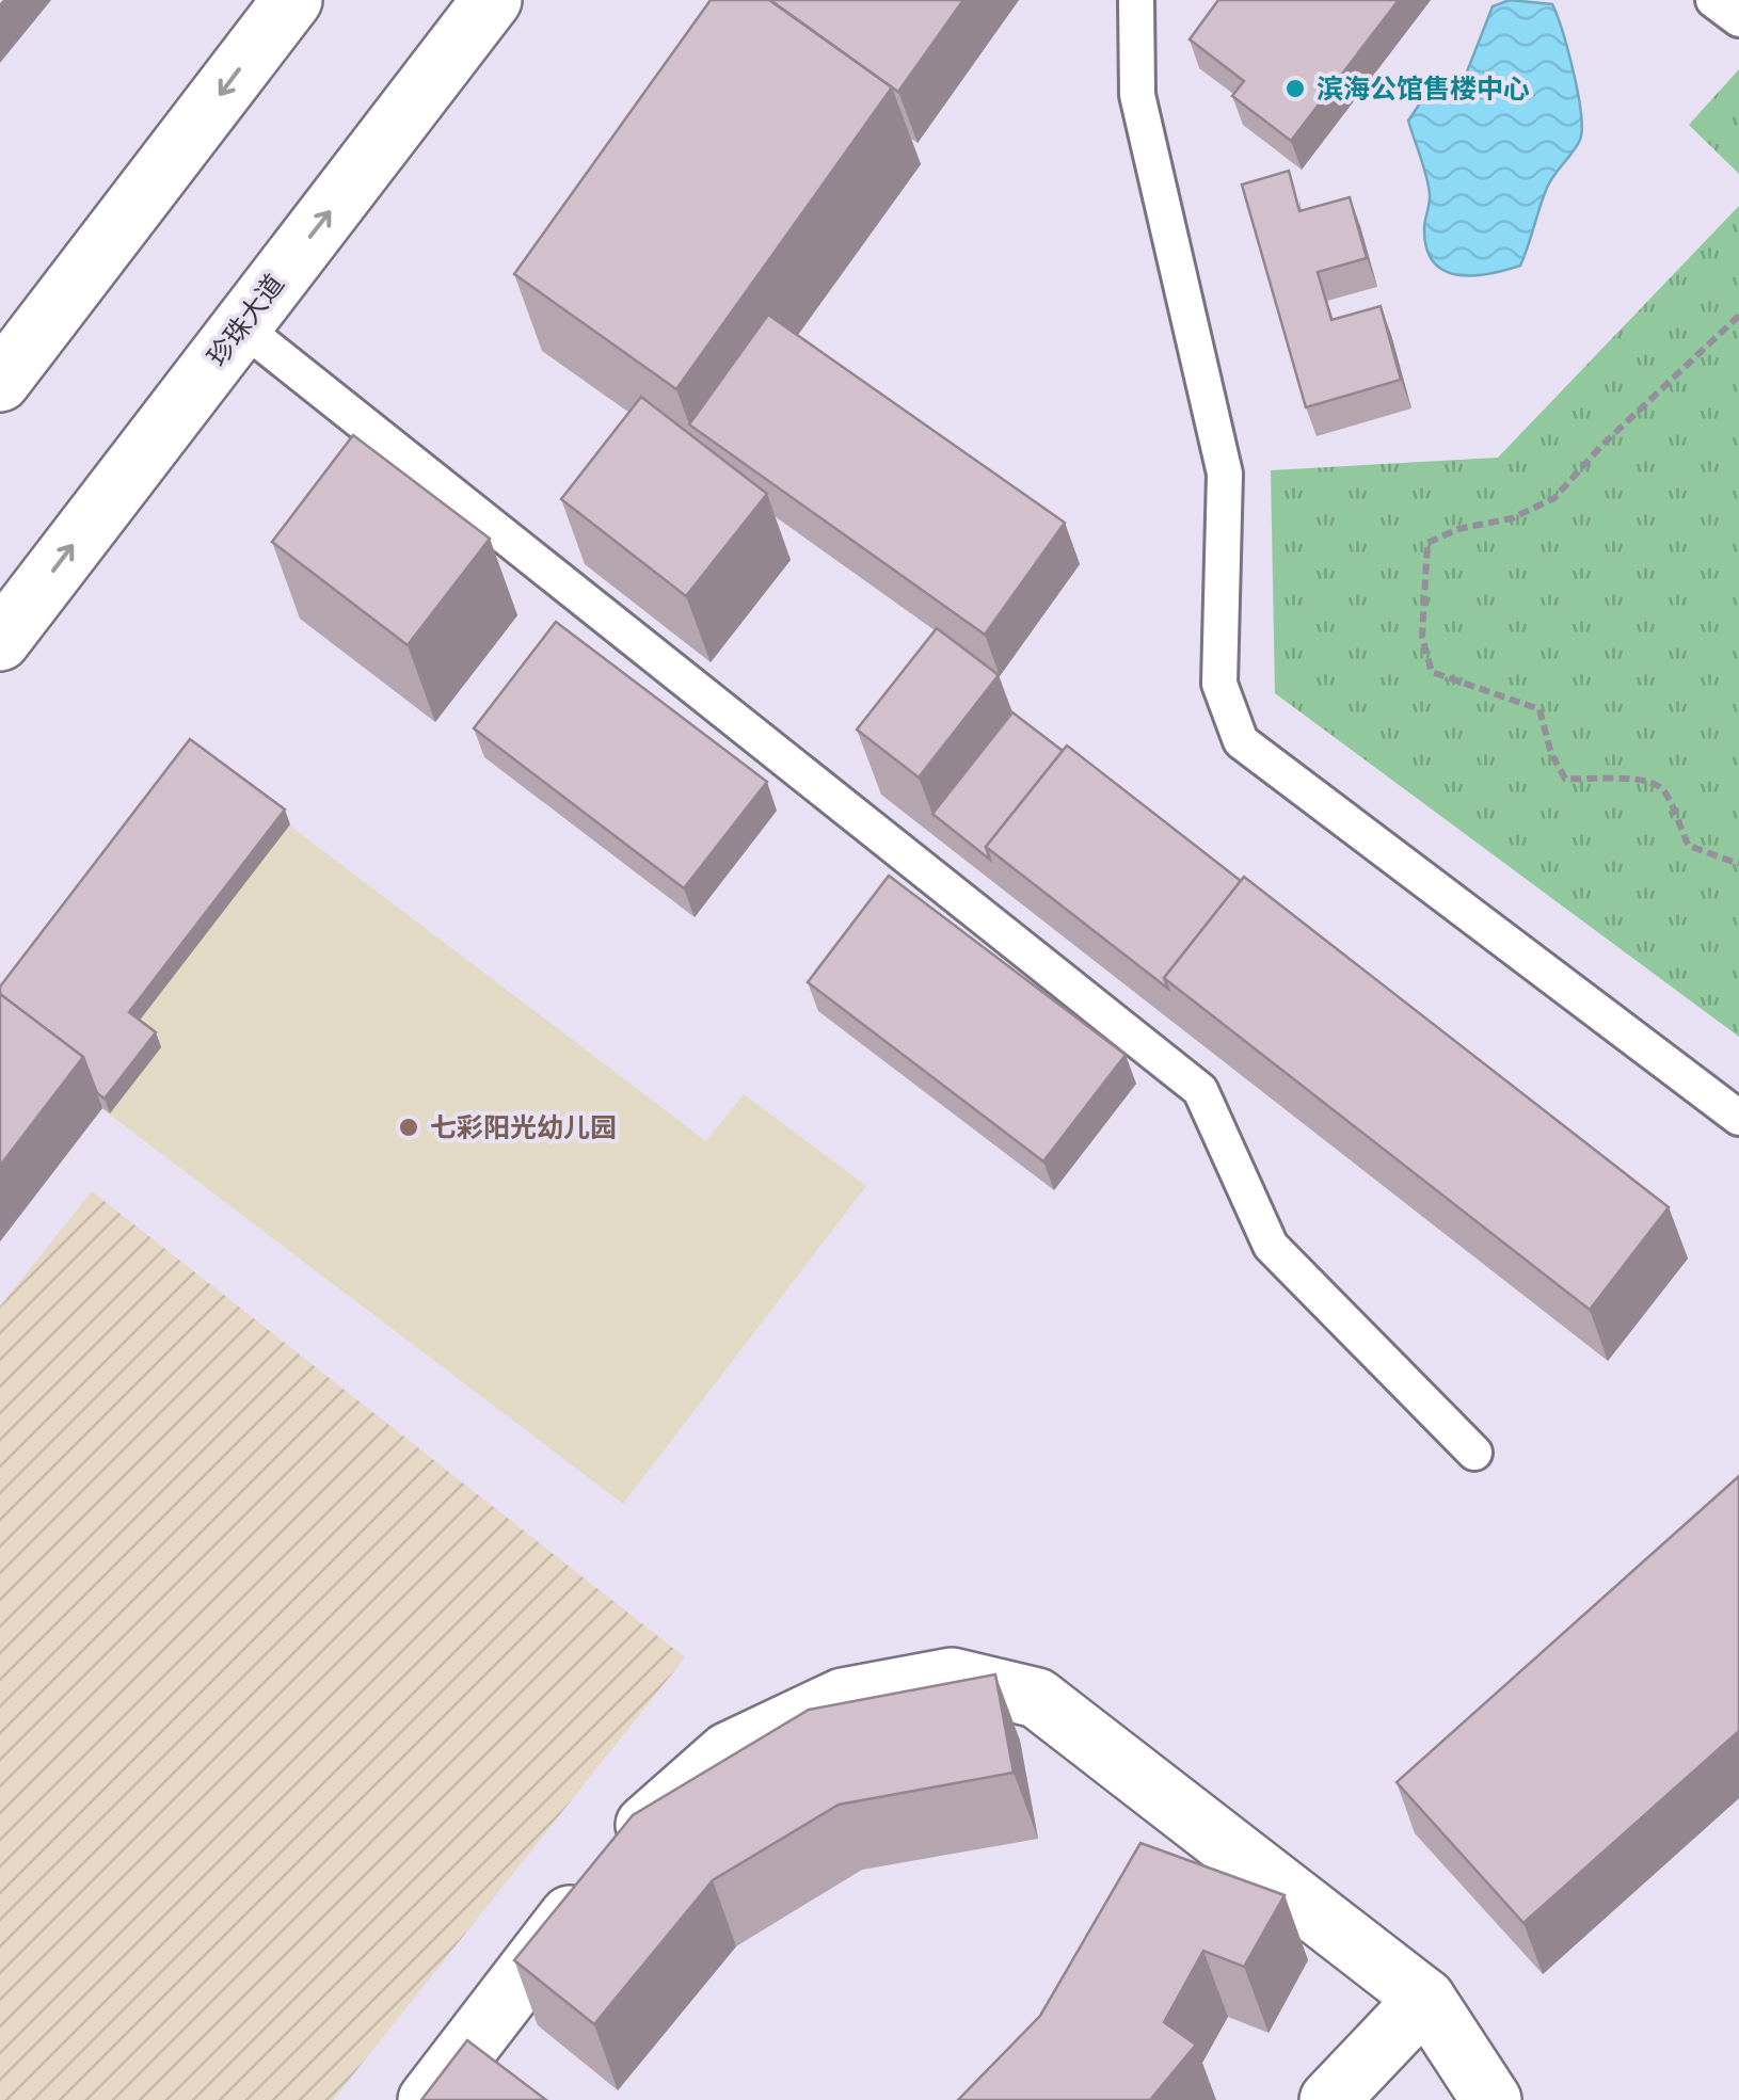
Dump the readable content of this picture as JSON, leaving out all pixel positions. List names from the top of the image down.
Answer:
{
  "streets": {
    "street": ["珍珠大道"]
  },
  "places": ["滨海公馆售楼中心", "七彩阳光幼儿园"]
}
